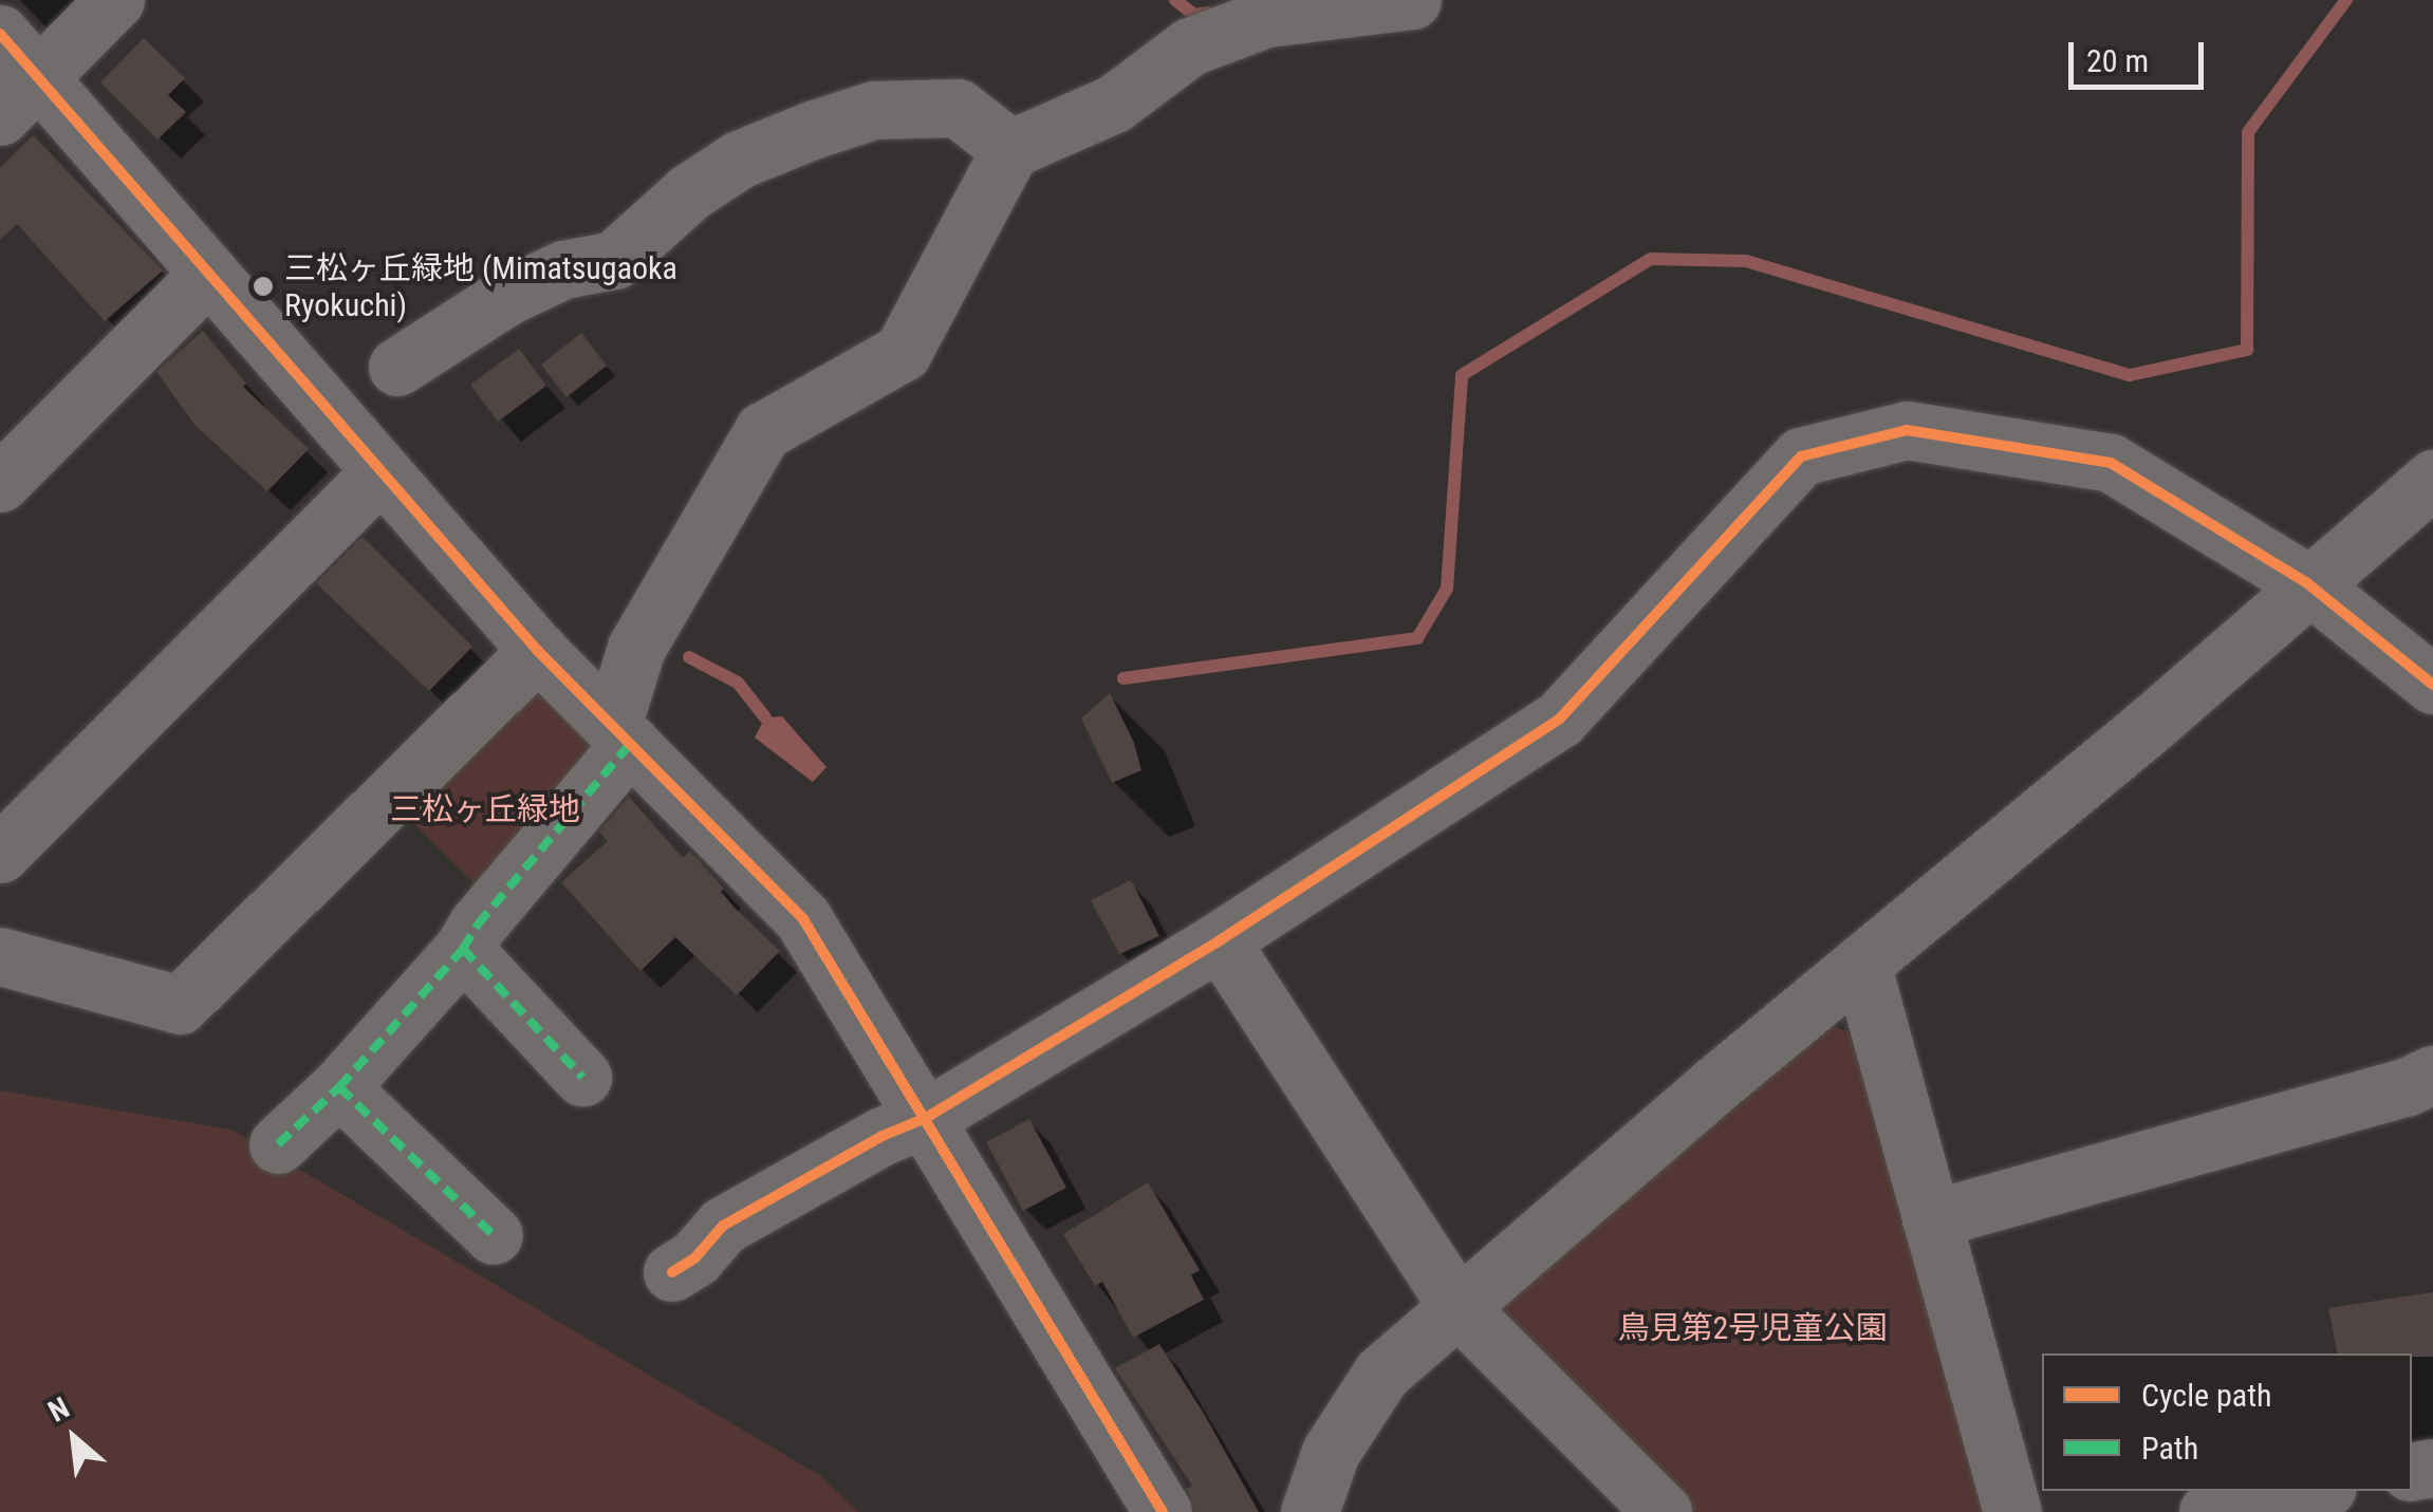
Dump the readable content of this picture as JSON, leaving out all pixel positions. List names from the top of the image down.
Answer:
{
  "parks": ["三松ヶ丘緑地", "鳥見第2号児童公園"],
  "places": ["三松ヶ丘緑地 (Mimatsugaoka Ryokuchi)"],
  "legend": ["Cycle path", "Path"],
  "scale_bar": "20 m",
  "north": "top left"
}
